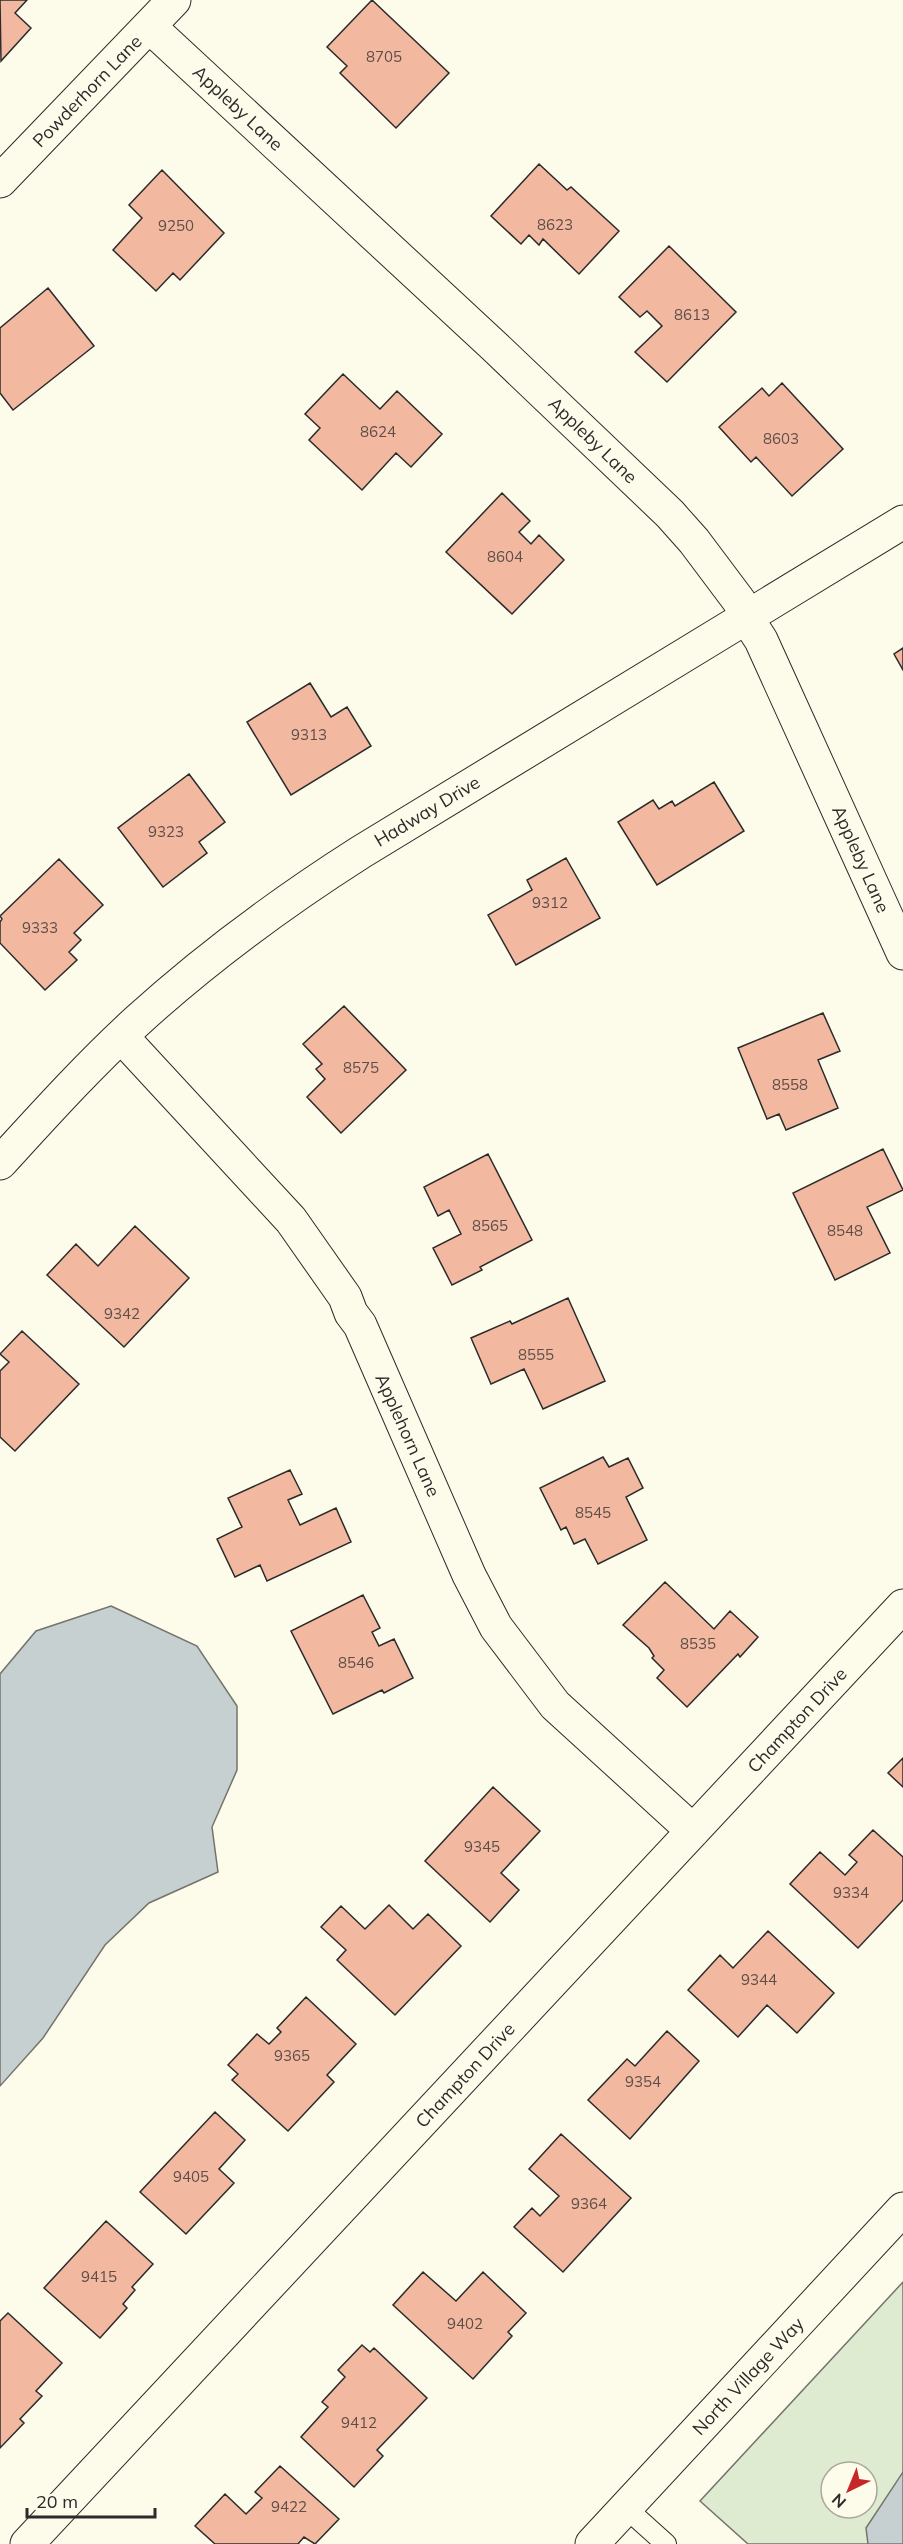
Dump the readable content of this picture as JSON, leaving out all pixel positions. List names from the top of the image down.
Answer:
{
  "streets": {
    "street": [
      "Powderhorn Lane",
      "Appleby Lane",
      "Hadway Drive",
      "Applehorn Lane",
      "Champton Drive",
      "North Village Way"
    ]
  },
  "crossings": [
    ["Powderhorn Lane", "Appleby Lane"],
    ["Appleby Lane", "Hadway Drive"],
    ["Hadway Drive", "Applehorn Lane"],
    ["Applehorn Lane", "Champton Drive"]
  ],
  "house_numbers": [
    "8705",
    "8623",
    "9250",
    "8613",
    "8624",
    "8603",
    "8604",
    "9313",
    "9323",
    "9312",
    "9333",
    "8575",
    "8558",
    "8565",
    "8548",
    "9342",
    "8555",
    "8545",
    "8535",
    "8546",
    "9345",
    "9334",
    "9344",
    "9365",
    "9354",
    "9405",
    "9364",
    "9415",
    "9402",
    "9412",
    "9422"
  ],
  "scale_bar": "20 m",
  "north": "bottom left"
}
